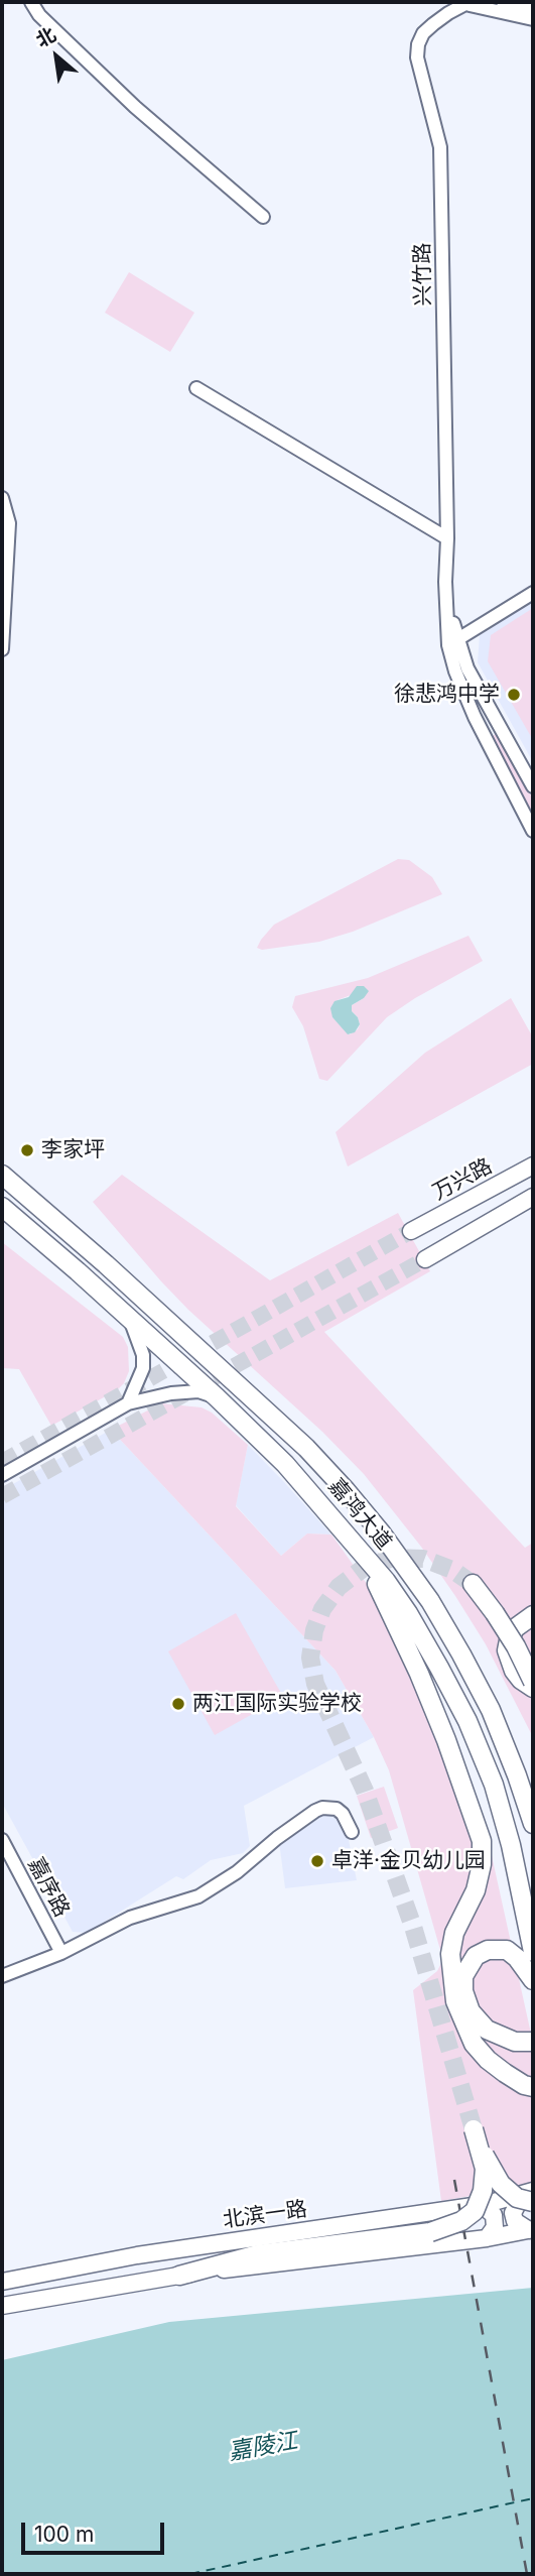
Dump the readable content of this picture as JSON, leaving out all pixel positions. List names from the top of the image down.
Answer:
{
  "streets": {
    "highway": ["嘉鸿大道"],
    "main road": ["万兴路", "北滨一路"],
    "street": ["兴竹路", "嘉序路"]
  },
  "water": ["嘉陵江"],
  "places": [
    "徐悲鸿中学",
    "李家坪",
    "两江国际实验学校",
    "卓洋·金贝幼儿园"
  ],
  "scale_bar": "100 m",
  "north": "top left"
}
